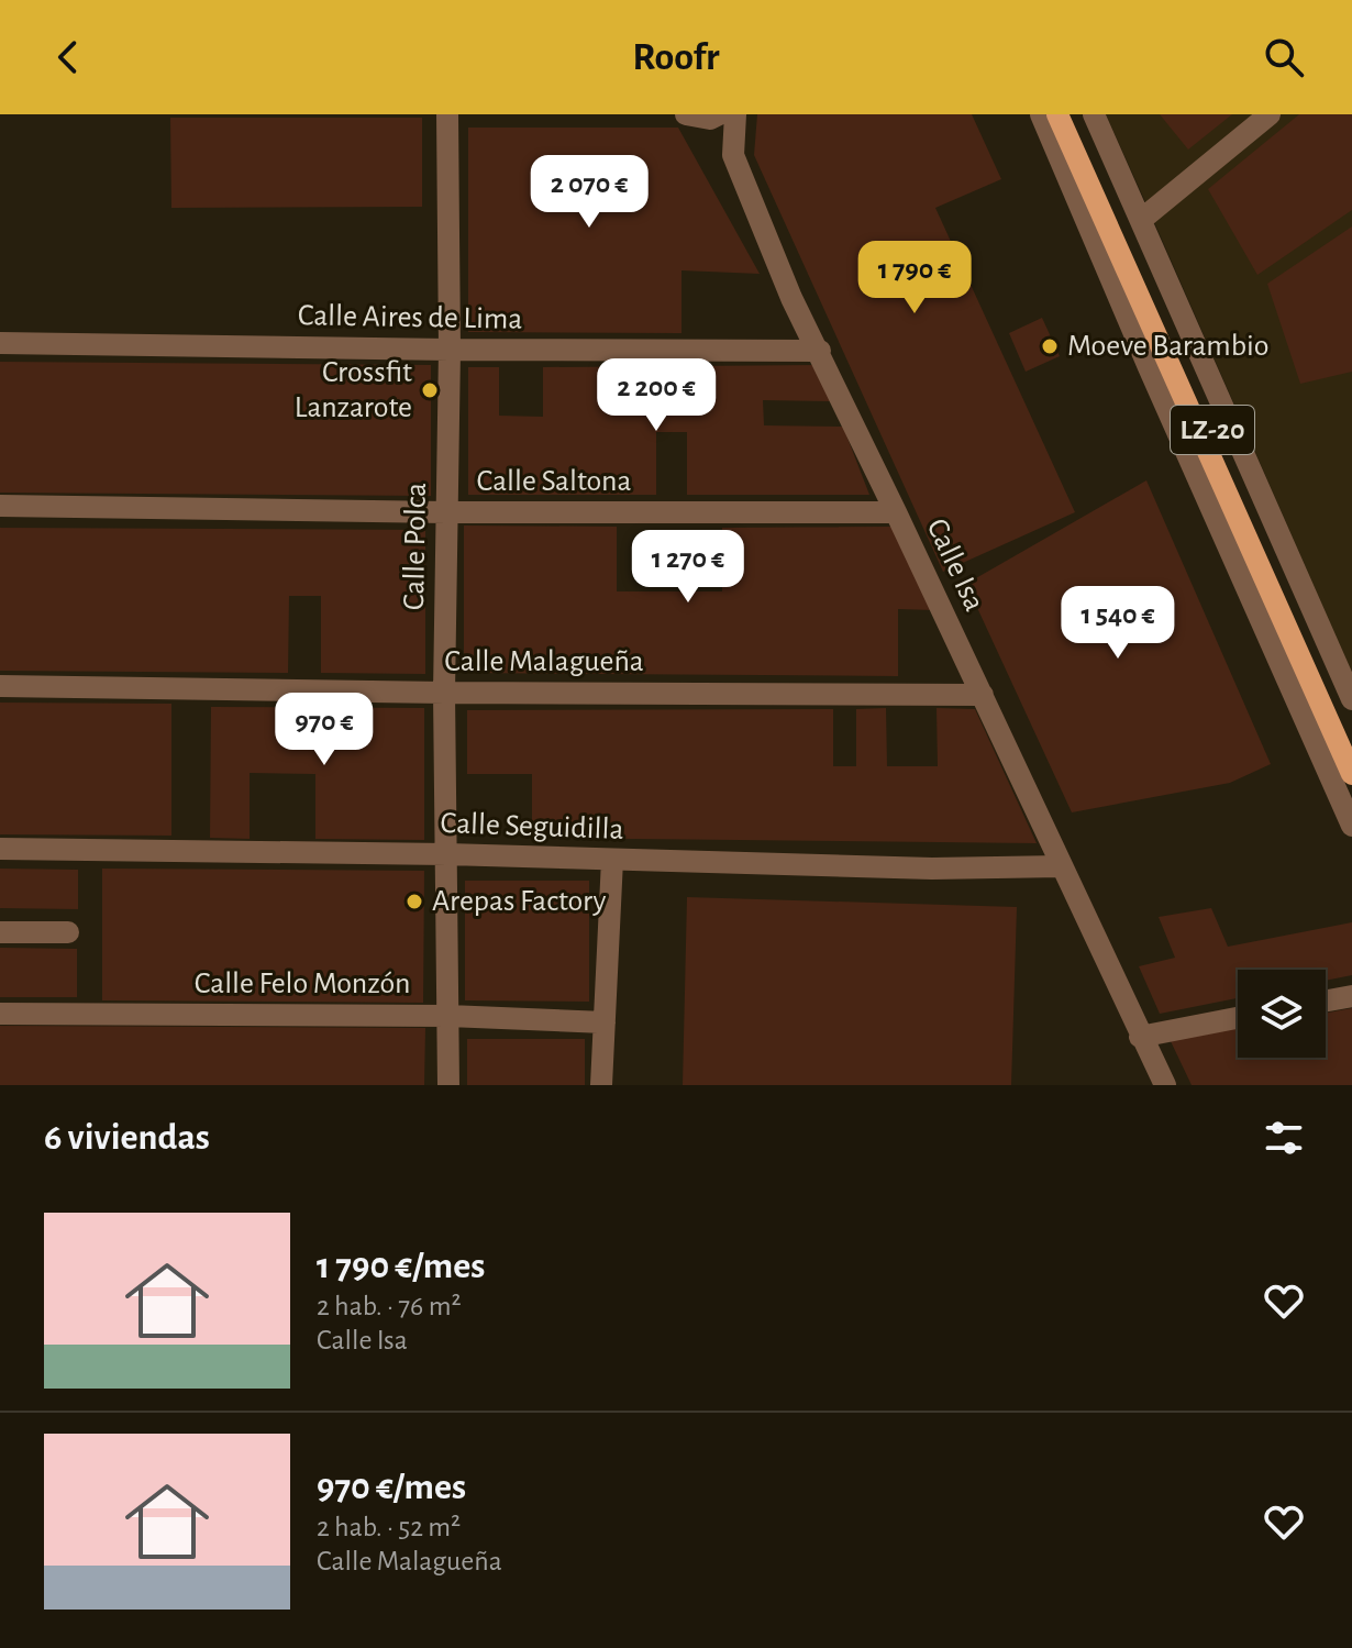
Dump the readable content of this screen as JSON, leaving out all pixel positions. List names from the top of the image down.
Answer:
{
  "streets": {
    "main road": ["LZ-20"],
    "street": [
      "Calle Aires de Lima",
      "Calle Saltona",
      "Calle Polca",
      "Calle Isa",
      "Calle Malagueña",
      "Calle Seguidilla",
      "Calle Felo Monzón"
    ]
  },
  "crossings": [
    ["Calle Aires de Lima", "Calle Polca"],
    ["Calle Aires de Lima", "Calle Isa"],
    ["Calle Saltona", "Calle Polca"],
    ["Calle Saltona", "Calle Isa"],
    ["Calle Polca", "Calle Malagueña"],
    ["Calle Polca", "Calle Seguidilla"],
    ["Calle Polca", "Calle Felo Monzón"],
    ["Calle Isa", "Calle Malagueña"],
    ["Calle Isa", "Calle Seguidilla"]
  ],
  "places": ["Moeve Barambio", "Crossfit Lanzarote", "Arepas Factory"],
  "page": {
    "header": "Roofr",
    "price": [
      "2 070 €",
      "1 790 €",
      "2 200 €",
      "1 270 €",
      "1 540 €",
      "970 €"
    ],
    "heading": "6 viviendas",
    "list": [
      {
        "name": "1 790 €/mes",
        "note": "2 hab. · 76 m² · Calle Isa"
      },
      {
        "name": "970 €/mes",
        "note": "2 hab. · 52 m² · Calle Malagueña"
      }
    ]
  }
}
